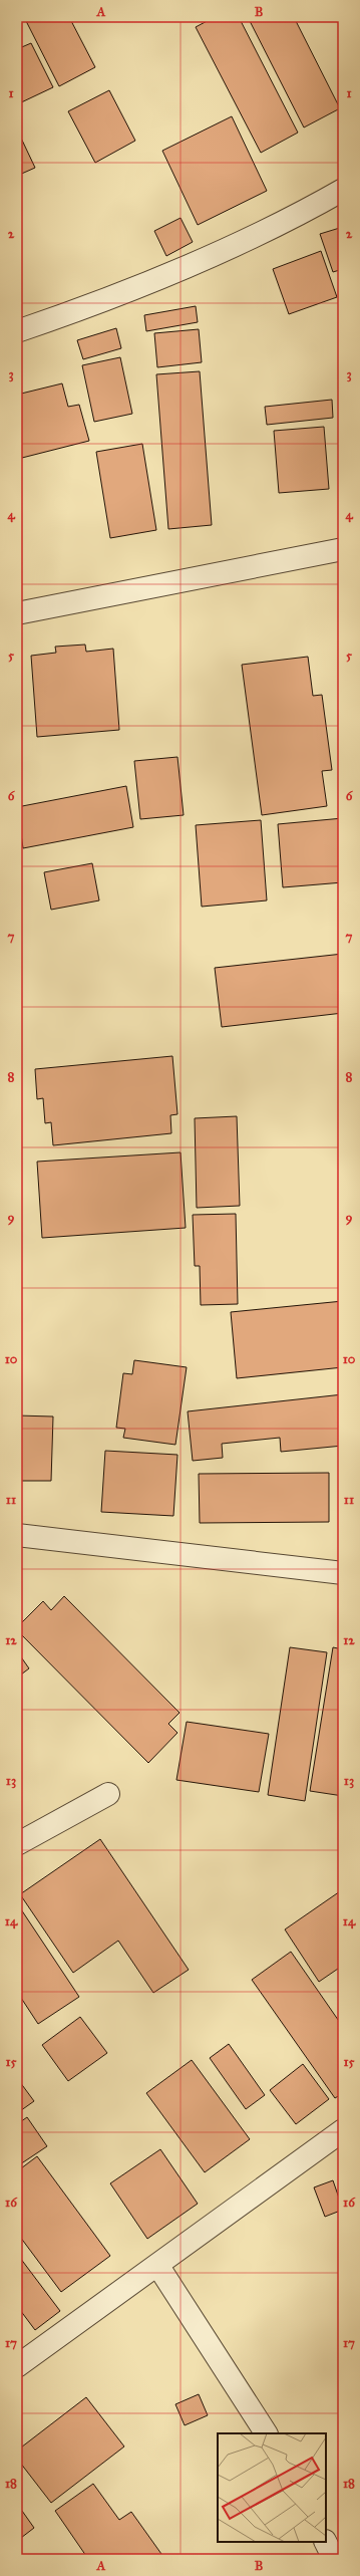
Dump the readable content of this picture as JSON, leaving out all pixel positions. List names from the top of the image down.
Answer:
{
  "grid": {
    "columns": ["A", "B"],
    "rows": [
      "1",
      "2",
      "3",
      "4",
      "5",
      "6",
      "7",
      "8",
      "9",
      "10",
      "11",
      "12",
      "13",
      "14",
      "15",
      "16",
      "17",
      "18"
    ]
  }
}
